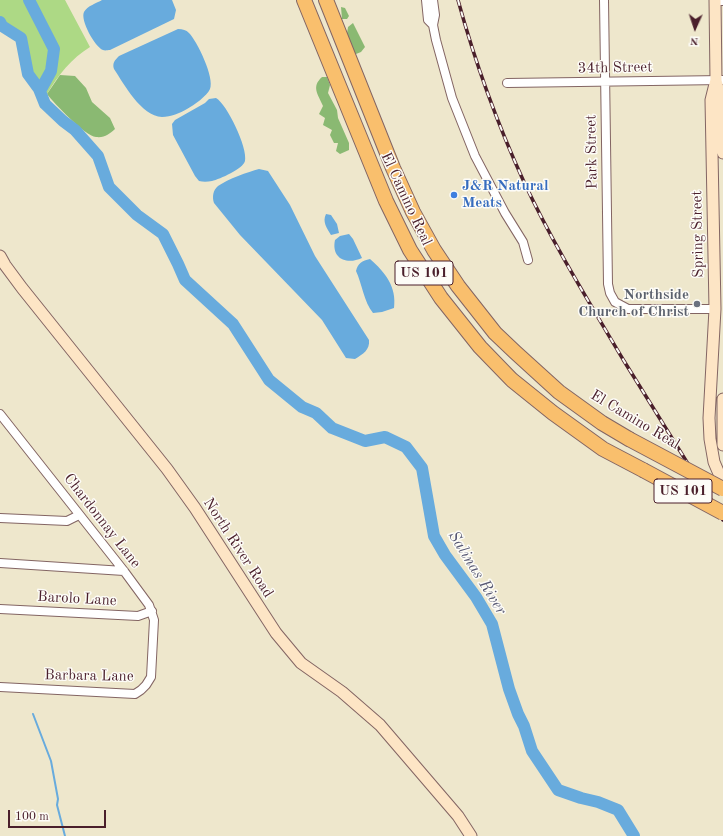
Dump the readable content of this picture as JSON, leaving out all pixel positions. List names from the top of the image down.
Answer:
{
  "streets": {
    "highway": ["El Camino Real", "US 101"],
    "main road": ["Spring Street", "North River Road"],
    "street": [
      "34th Street",
      "Park Street",
      "Chardonnay Lane",
      "Barolo Lane",
      "Barbara Lane"
    ]
  },
  "crossings": [
    ["34th Street", "Park Street"],
    ["34th Street", "Spring Street"],
    ["Park Street", "Spring Street"],
    ["Chardonnay Lane", "Barolo Lane"],
    ["Chardonnay Lane", "Barbara Lane"]
  ],
  "water": ["Salinas River"],
  "places": ["J&R Natural Meats", "Northside Church of Christ"],
  "scale_bar": "100 m",
  "north": "bottom"
}
